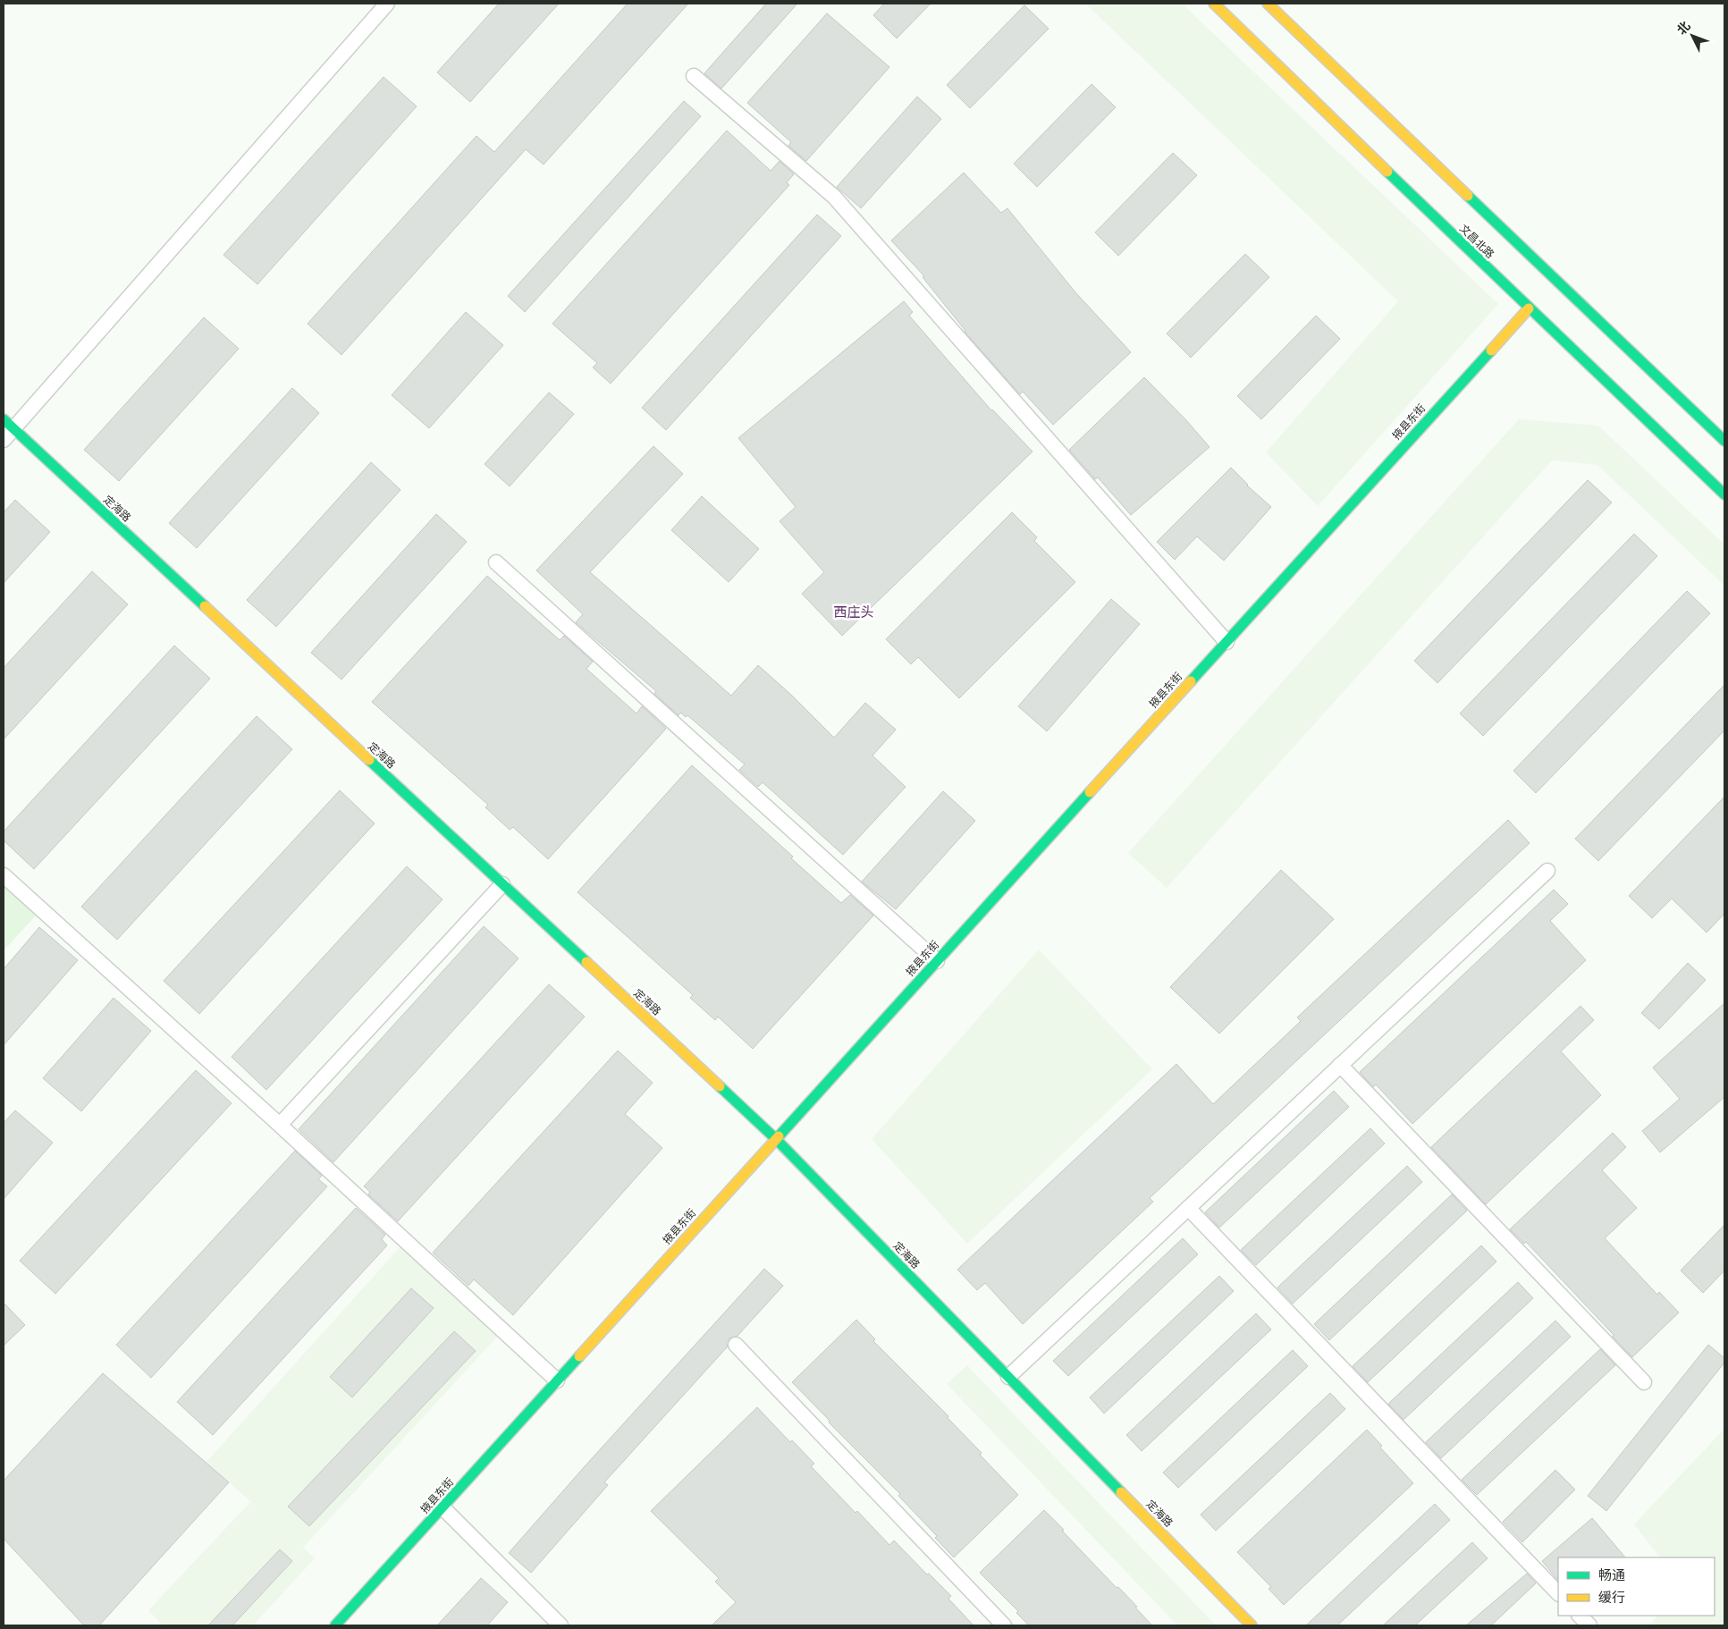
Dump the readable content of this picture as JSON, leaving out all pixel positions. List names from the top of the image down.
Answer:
{
  "streets": {
    "main road": ["文昌北路", "掖县东街", "定海路"]
  },
  "crossings": [
    ["文昌北路", "掖县东街"],
    ["掖县东街", "定海路"]
  ],
  "districts": ["西庄头"],
  "legend": ["畅通", "缓行"],
  "north": "top left"
}
